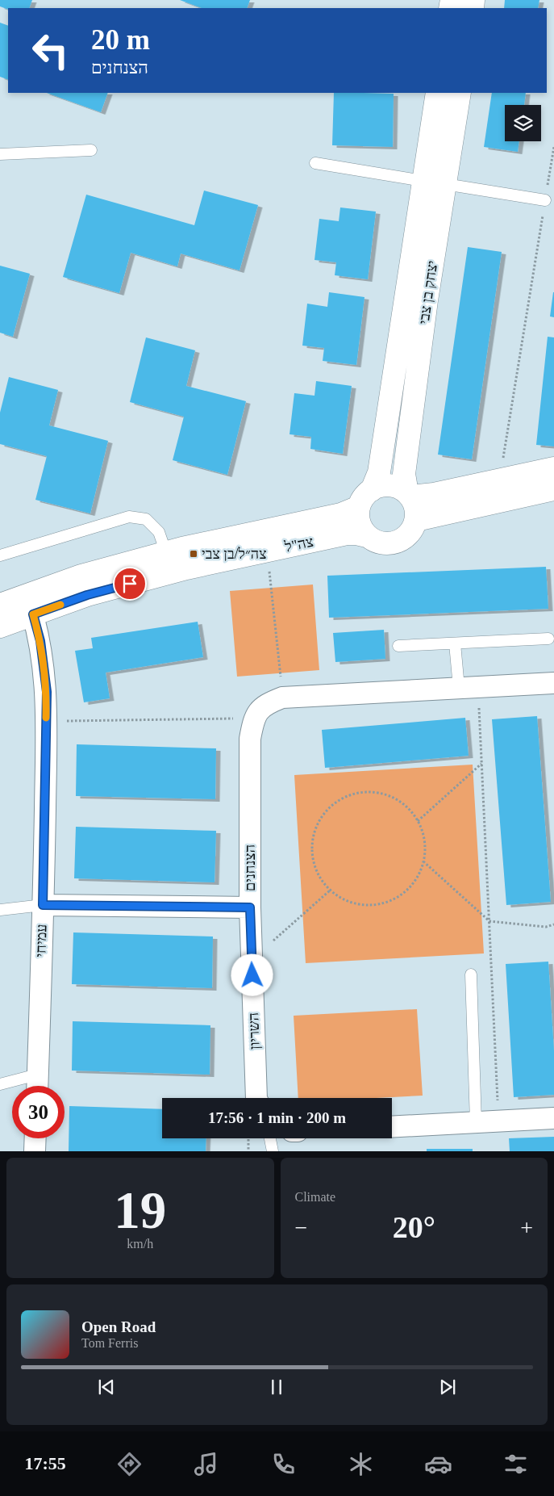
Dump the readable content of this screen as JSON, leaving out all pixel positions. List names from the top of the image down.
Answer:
{
  "streets": {
    "street": [
      "יצחק בן צבי",
      "צה\"ל",
      "הצנחנים",
      "עמיחי",
      "השריון"
    ]
  },
  "crossings": [
    ["יצחק בן צבי", "צה\"ל"],
    ["צה\"ל", "עמיחי"],
    ["הצנחנים", "עמיחי"],
    ["הצנחנים", "השריון"]
  ],
  "places": {
    "transit": ["צה״ל/בן צבי"]
  },
  "page": {
    "turn": ["20 m", "הצנחנים"],
    "limit": "30",
    "trip": "17:56 · 1 min · 200 m",
    "tile": [
      ["19", "km/h"],
      "Climate"
    ],
    "heat": ["−", "20°", "+"],
    "song": ["Open Road", "Tom Ferris"],
    "tabs": "17:55"
  }
}
